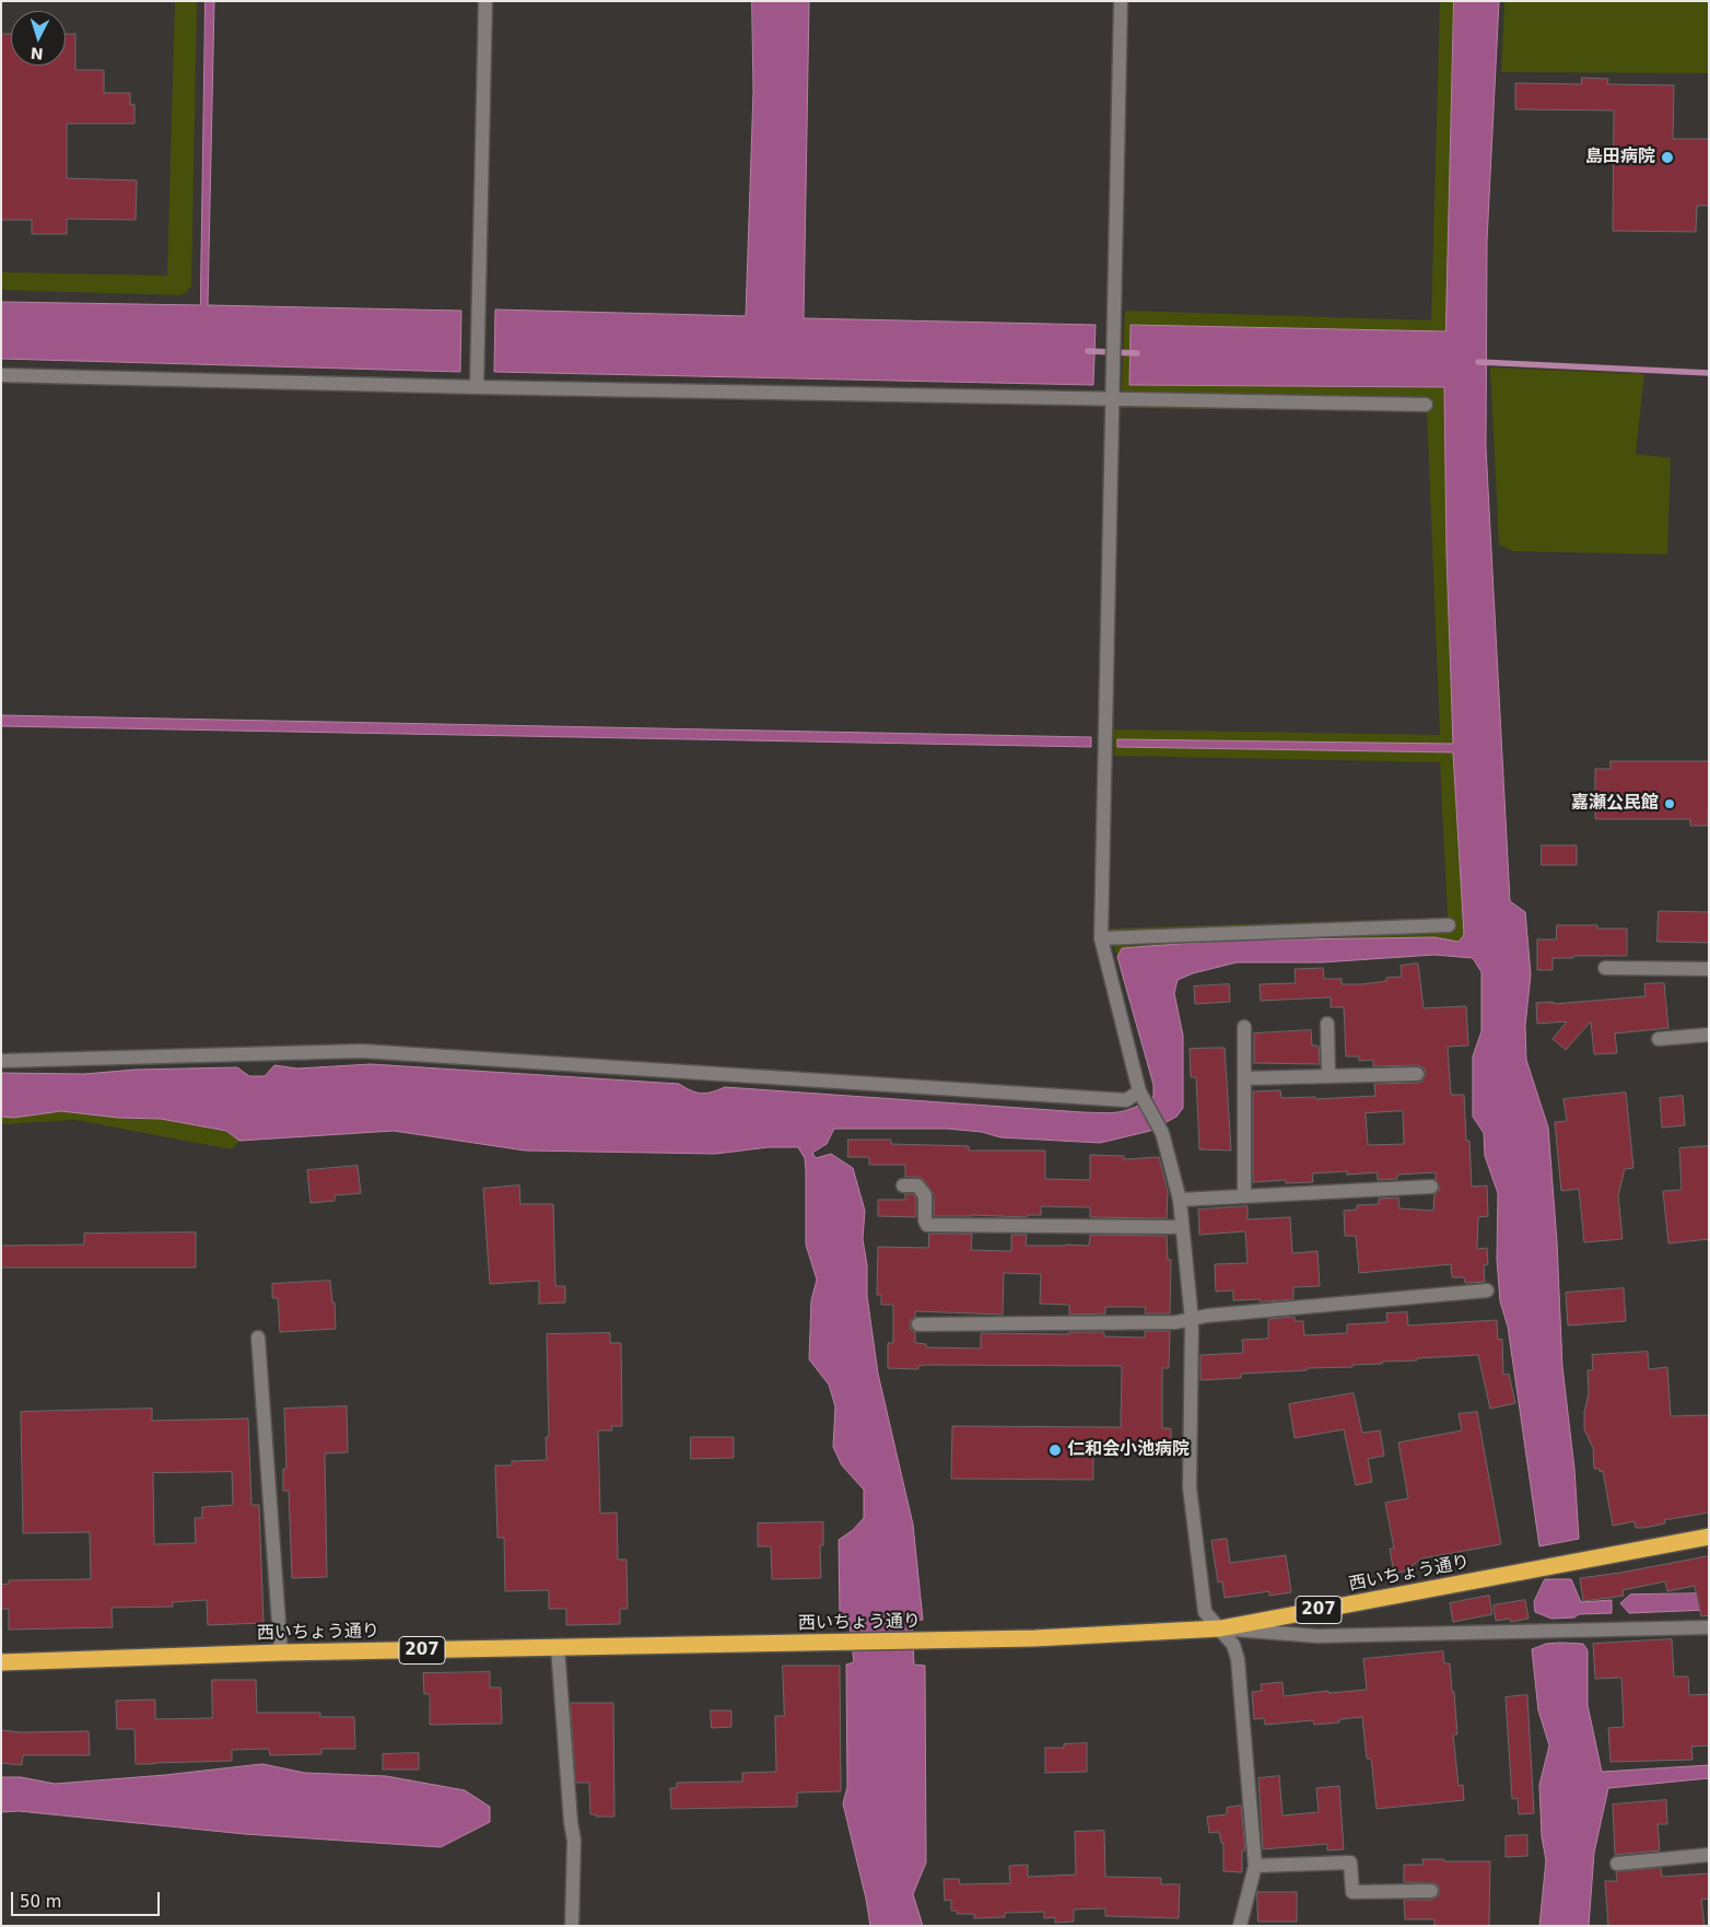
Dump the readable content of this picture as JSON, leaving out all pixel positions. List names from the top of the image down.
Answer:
{
  "streets": {
    "highway": ["西いちょう通り", "207"]
  },
  "places": ["島田病院", "嘉瀬公民館", "仁和会小池病院"],
  "scale_bar": "50 m",
  "north": "bottom"
}
